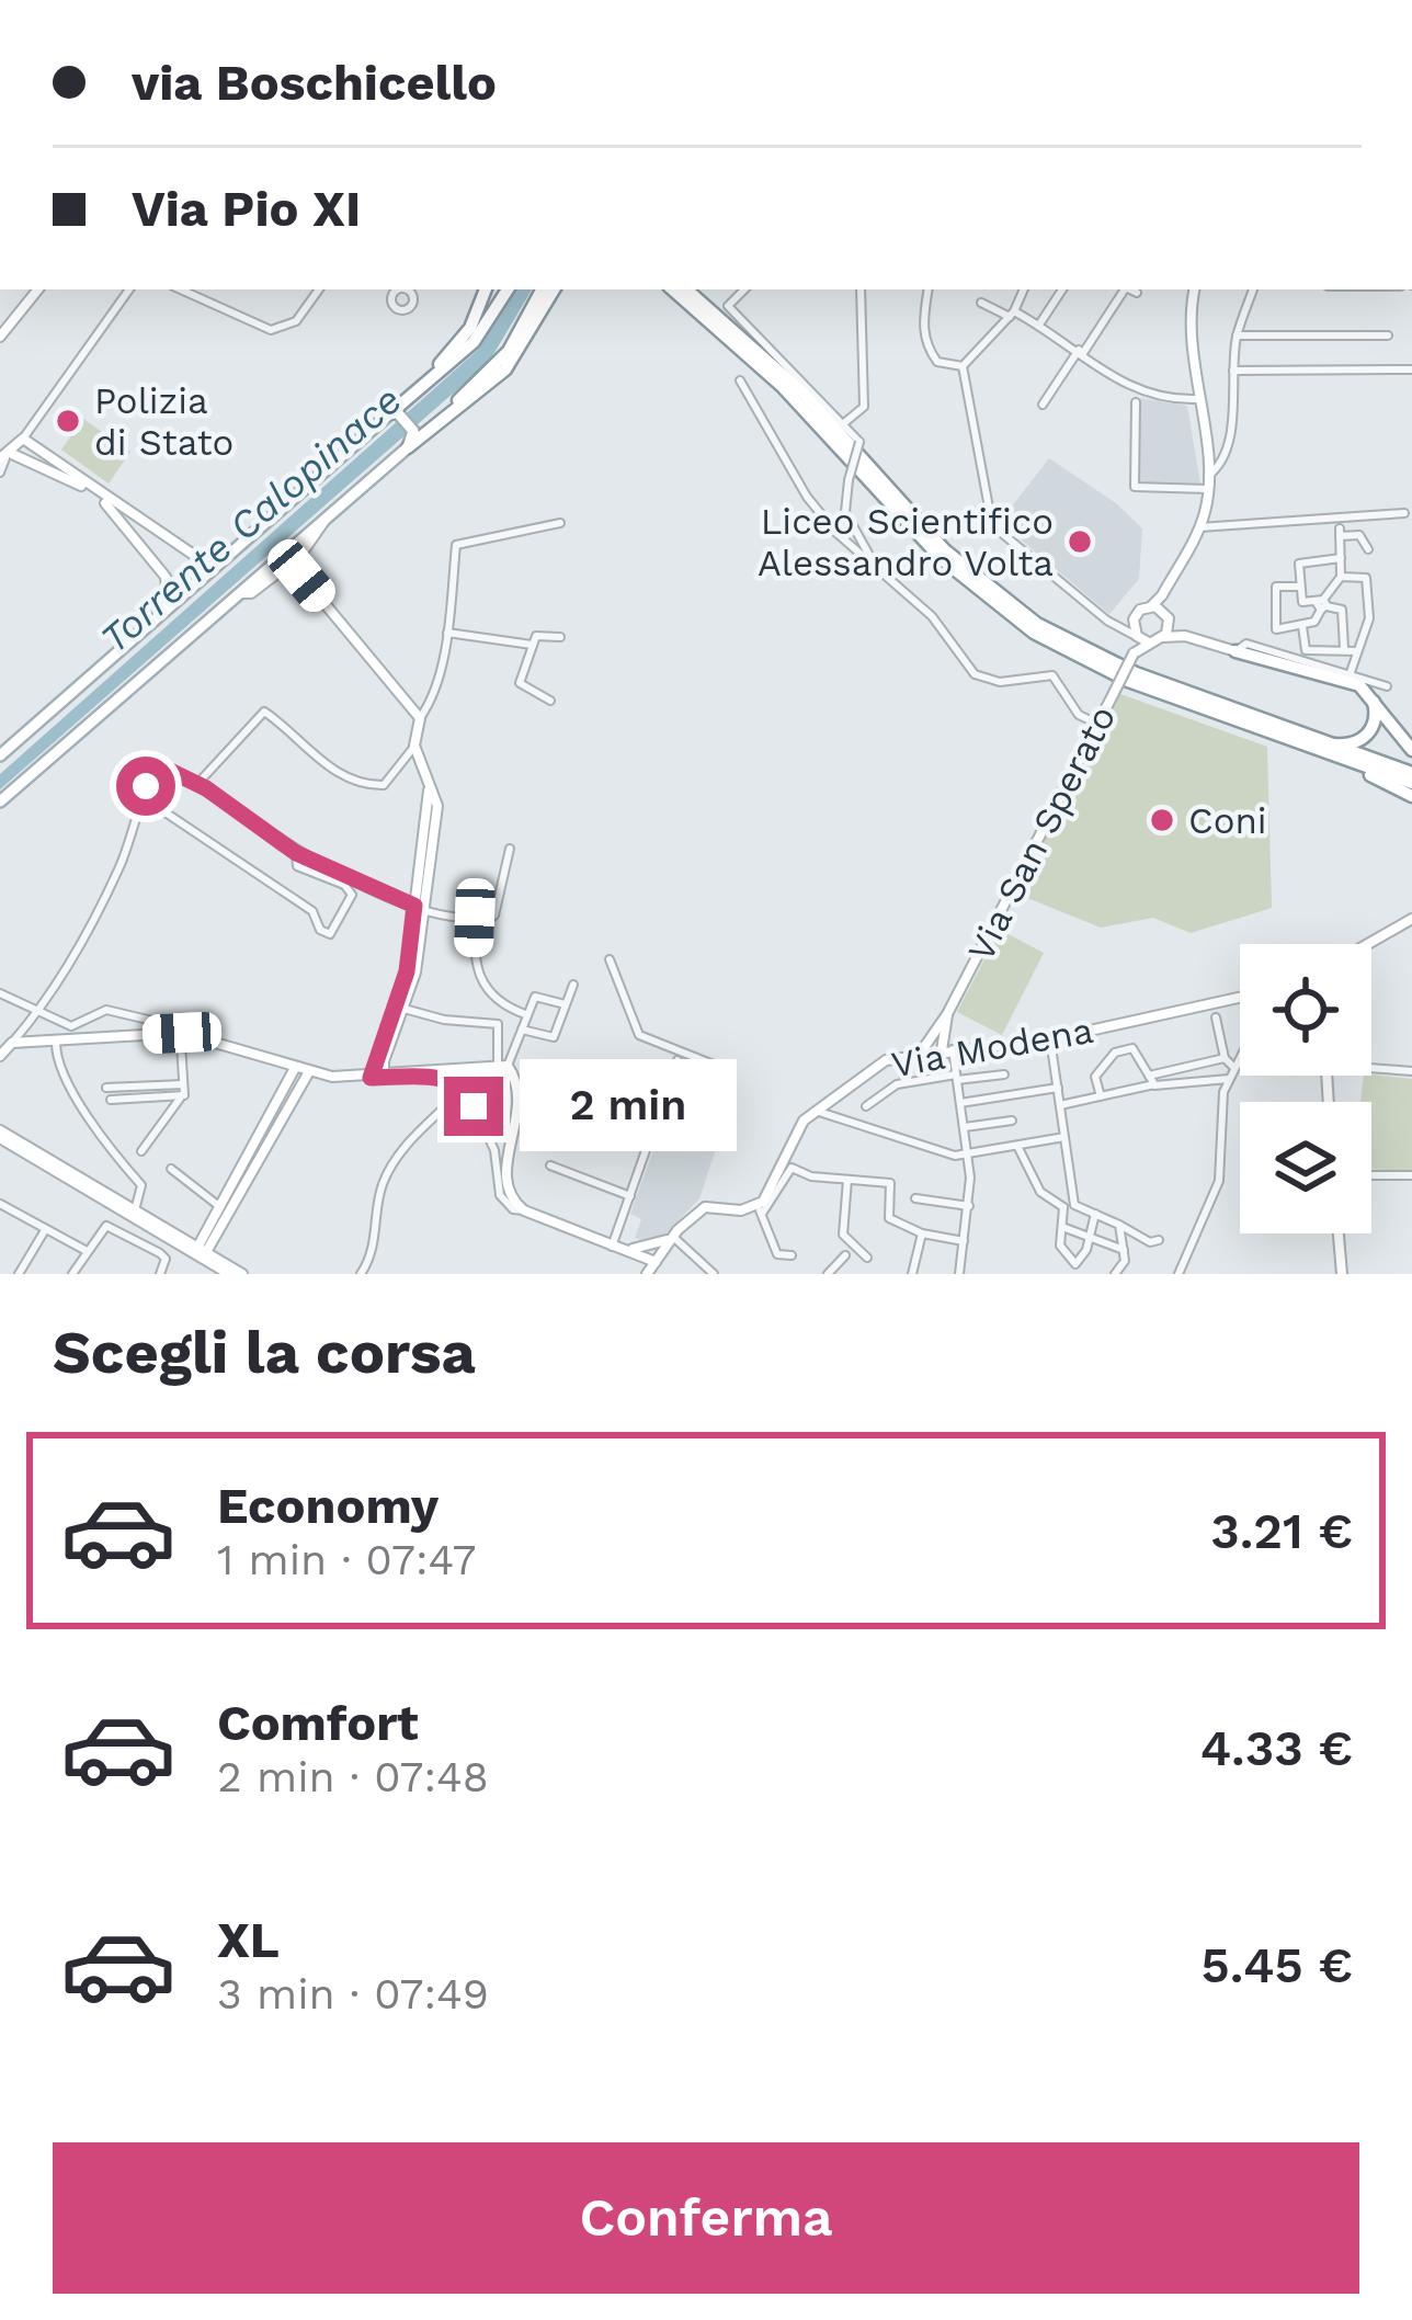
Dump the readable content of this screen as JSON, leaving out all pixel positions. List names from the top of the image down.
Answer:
{
  "streets": {
    "street": ["Via San Sperato", "Via Modena"]
  },
  "crossings": [
    ["Via San Sperato", "Via Modena"]
  ],
  "water": ["Torrente Calopinace"],
  "places": ["Polizia di Stato", "Liceo Scientifico Alessandro Volta", "Coni"],
  "page": {
    "banner": ["via Boschicello", "Via Pio XI"],
    "bubble": "2 min",
    "heading": "Scegli la corsa",
    "list": [
      {
        "name": "Economy",
        "note": "1 min · 07:47",
        "value": "3.21 €"
      },
      {
        "name": "Comfort",
        "note": "2 min · 07:48",
        "value": "4.33 €"
      },
      {
        "name": "XL",
        "note": "3 min · 07:49",
        "value": "5.45 €"
      }
    ],
    "buttons": "Conferma"
  }
}
